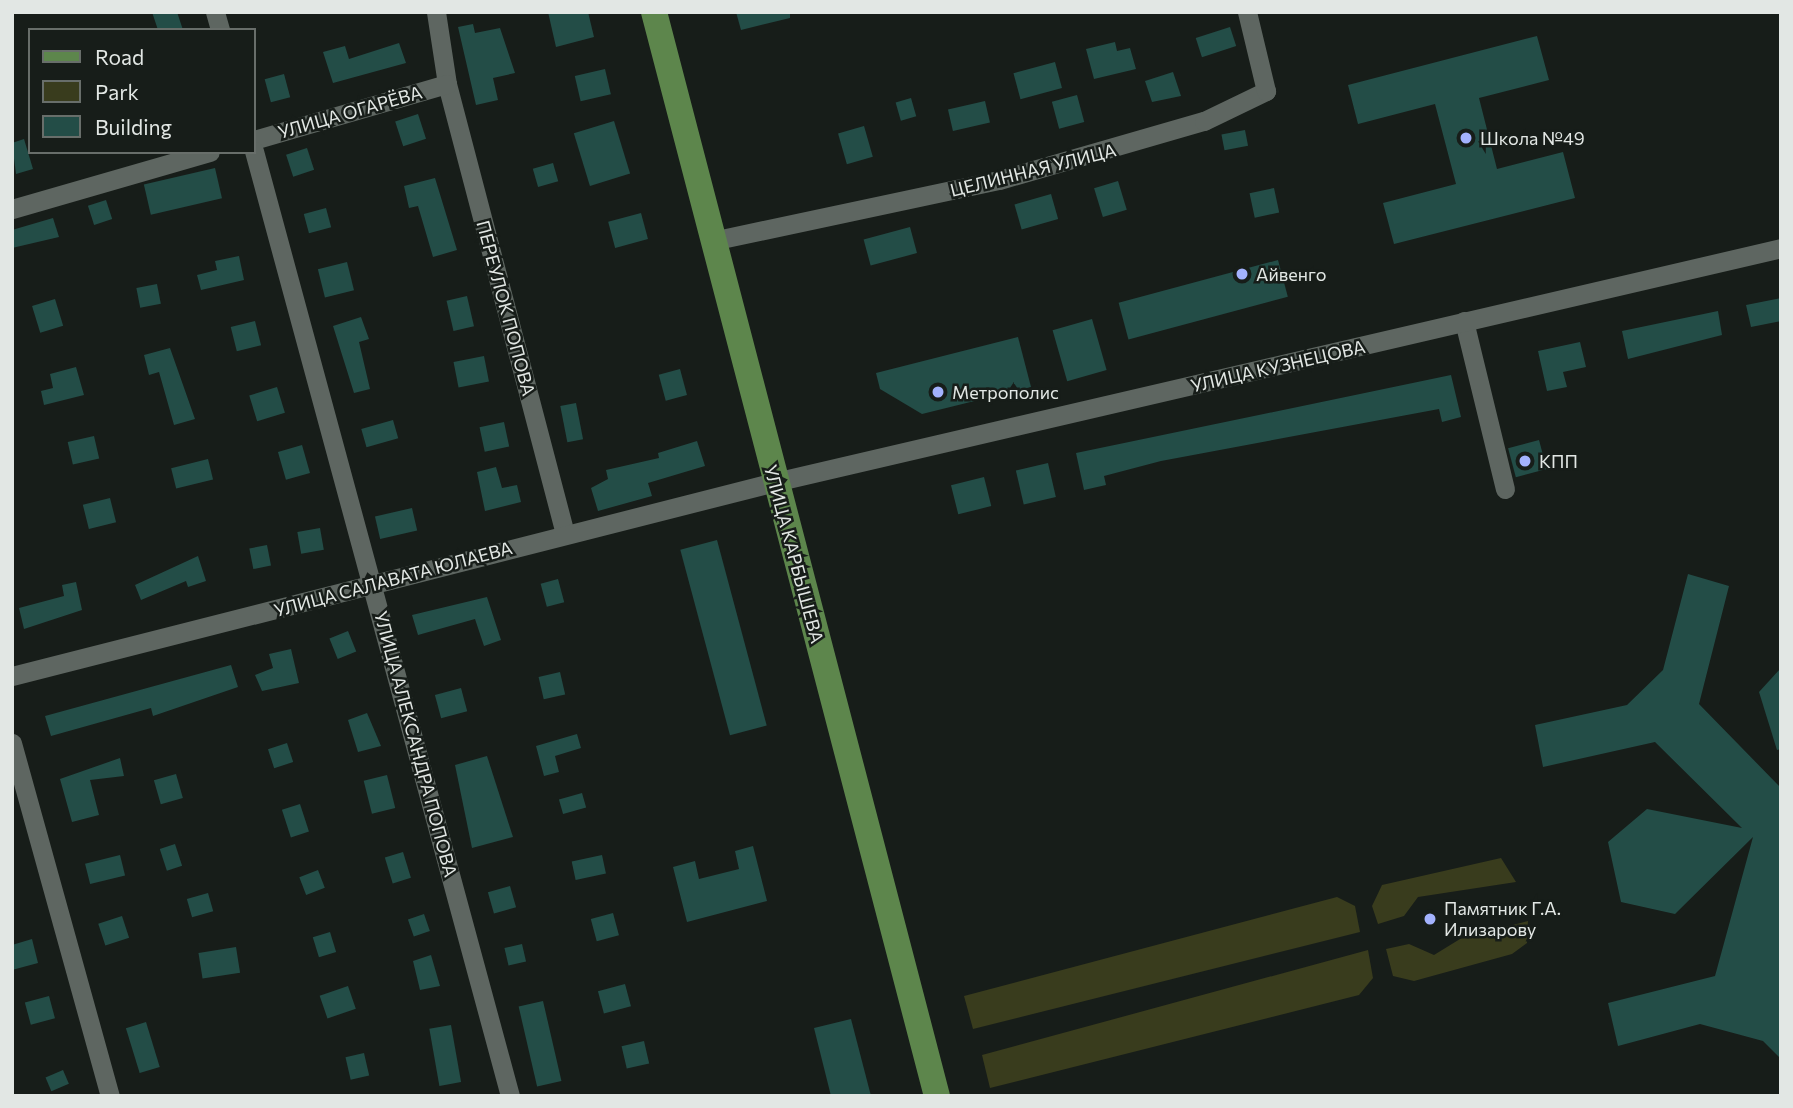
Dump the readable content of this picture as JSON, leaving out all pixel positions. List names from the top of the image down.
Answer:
{
  "streets": {
    "main road": ["УЛИЦА КАРБЫШЕВА"],
    "street": [
      "УЛИЦА ОГАРЁВА",
      "ЦЕЛИННАЯ УЛИЦА",
      "ПЕРЕУЛОК ПОПОВА",
      "УЛИЦА КУЗНЕЦОВА",
      "УЛИЦА САЛАВАТА ЮЛАЕВА",
      "УЛИЦА АЛЕКСАНДРА ПОПОВА"
    ]
  },
  "crossings": [
    ["УЛИЦА ОГАРЁВА", "ПЕРЕУЛОК ПОПОВА"],
    ["ЦЕЛИННАЯ УЛИЦА", "УЛИЦА КАРБЫШЕВА"],
    ["ПЕРЕУЛОК ПОПОВА", "УЛИЦА САЛАВАТА ЮЛАЕВА"],
    ["УЛИЦА КУЗНЕЦОВА", "УЛИЦА КАРБЫШЕВА"],
    ["УЛИЦА КУЗНЕЦОВА", "УЛИЦА САЛАВАТА ЮЛАЕВА"],
    ["УЛИЦА КАРБЫШЕВА", "УЛИЦА САЛАВАТА ЮЛАЕВА"],
    ["УЛИЦА САЛАВАТА ЮЛАЕВА", "УЛИЦА АЛЕКСАНДРА ПОПОВА"]
  ],
  "places": [
    "Школа №49",
    "Айвенго",
    "Метрополис",
    "КПП",
    "Памятник Г.А. Илизарову"
  ],
  "legend": ["Road", "Park", "Building"]
}
